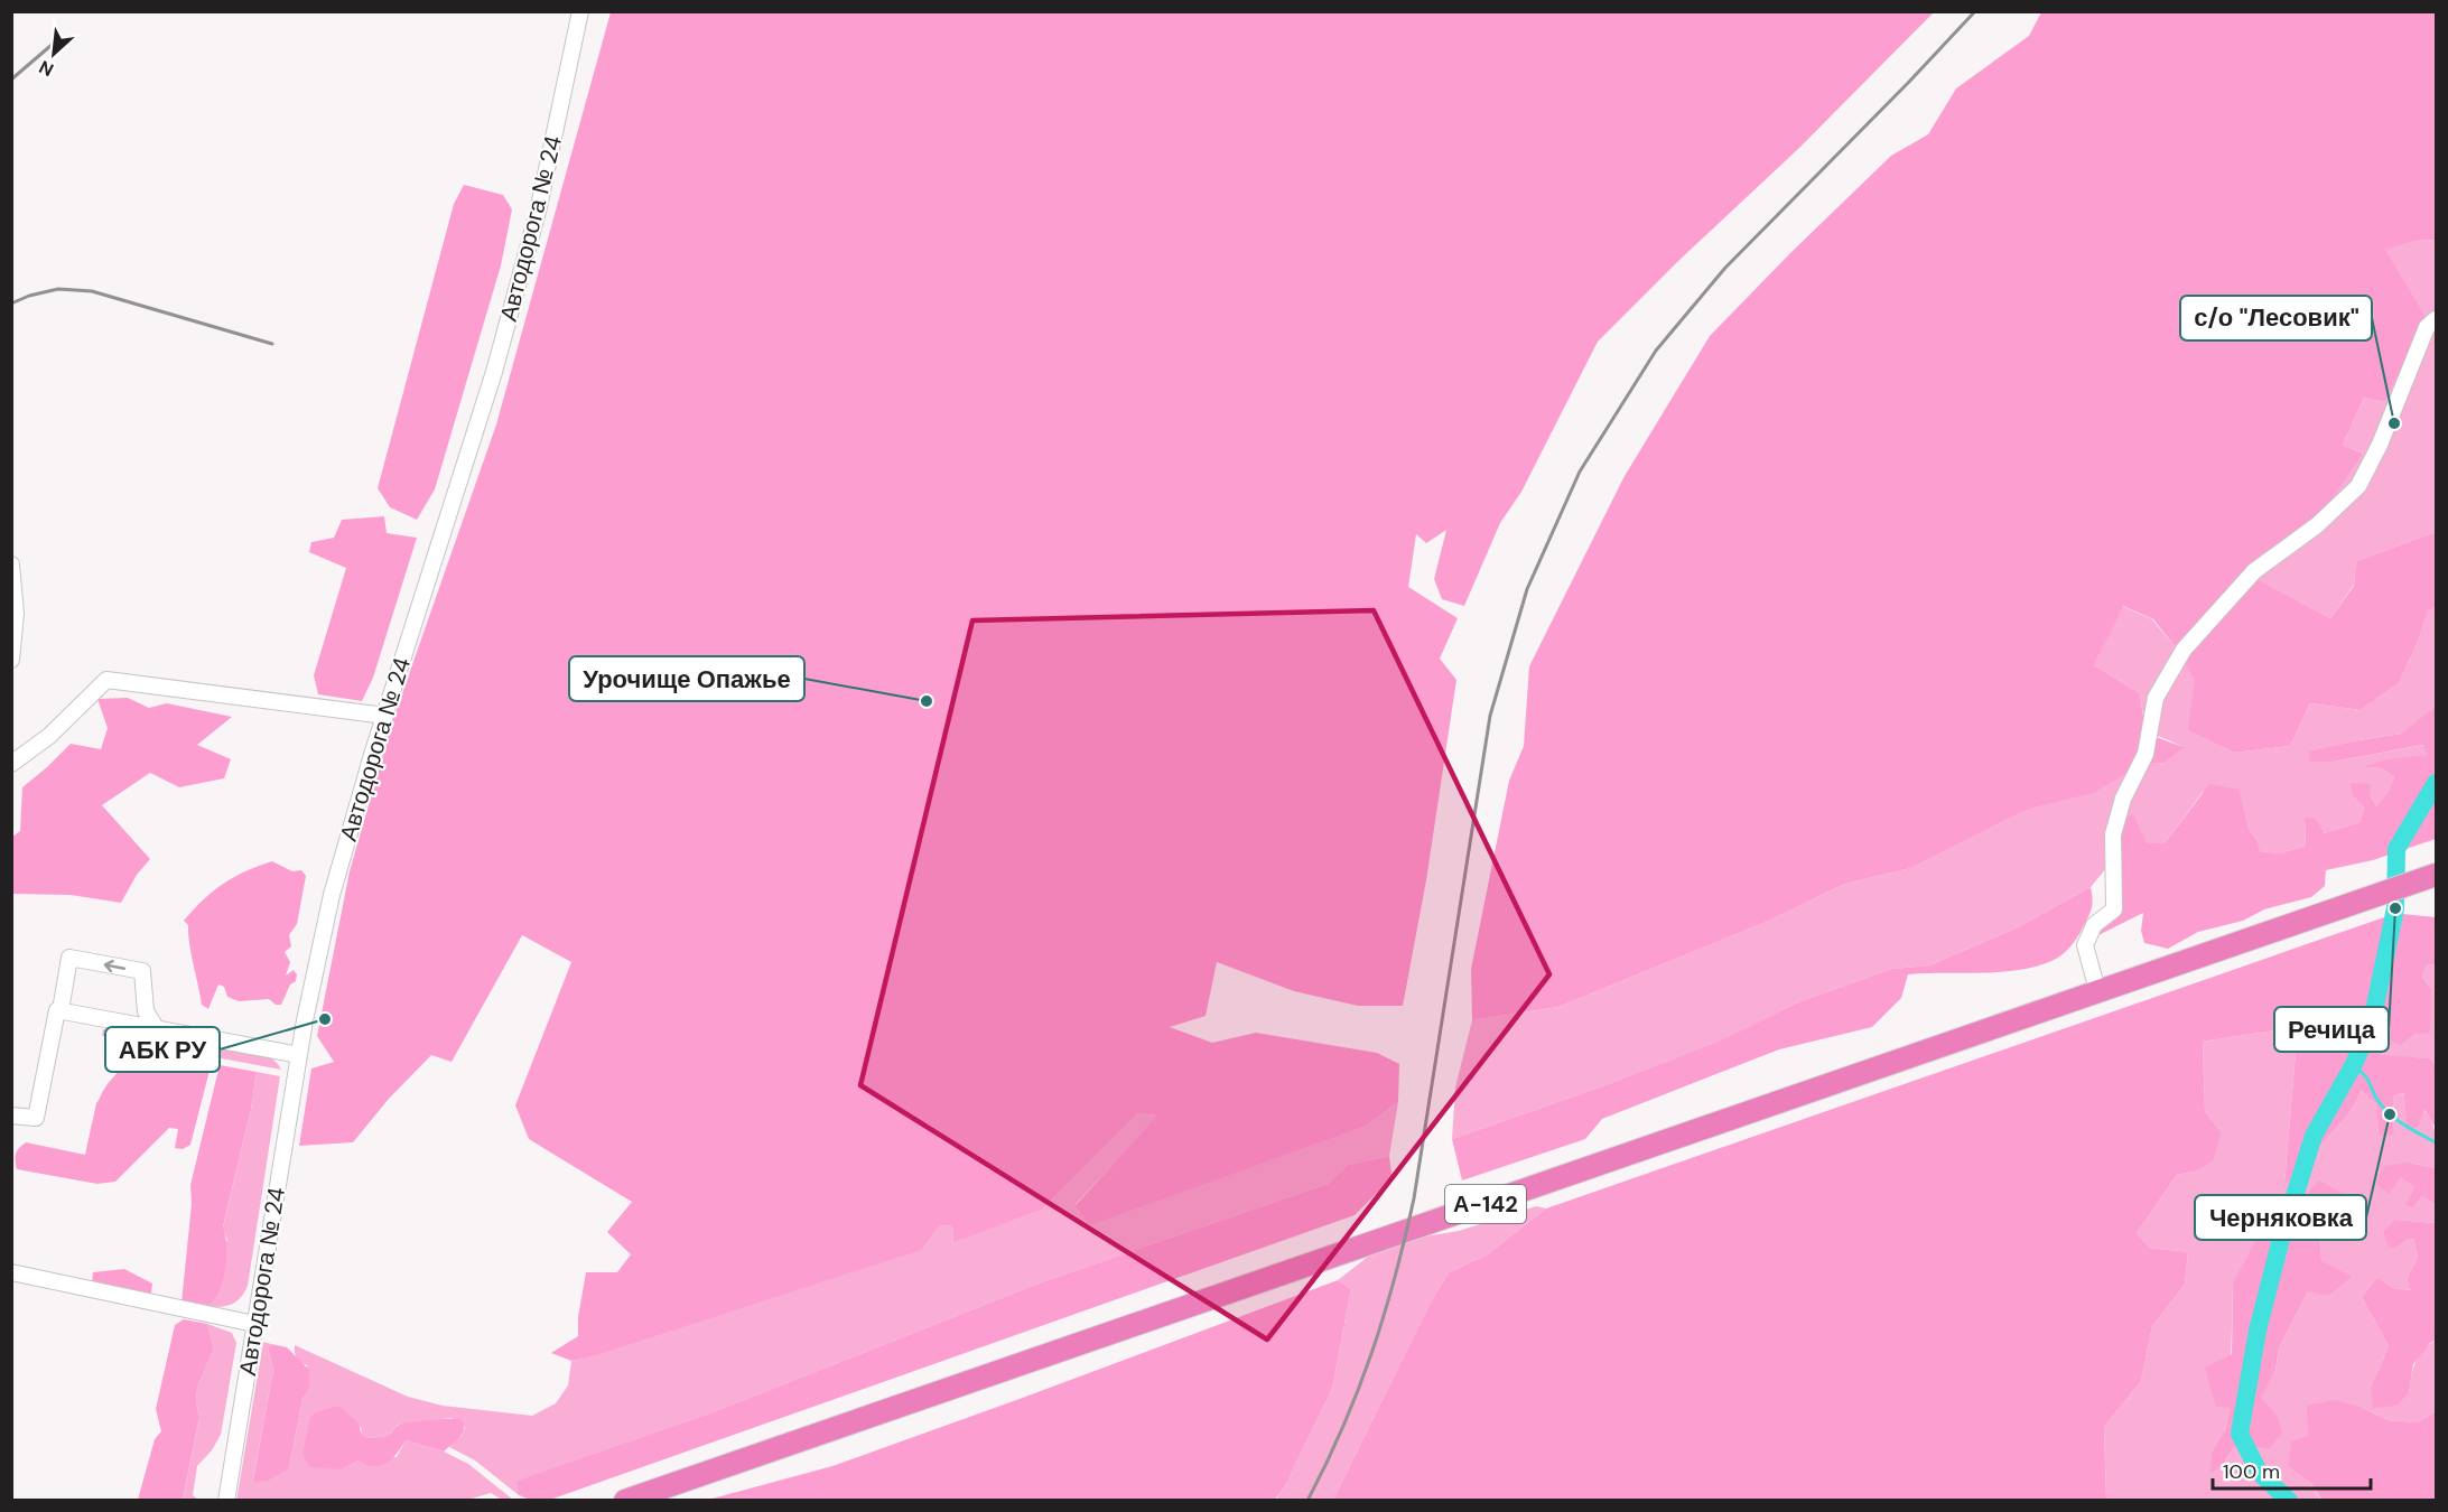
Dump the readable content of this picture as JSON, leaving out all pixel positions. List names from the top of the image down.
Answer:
{
  "streets": {
    "highway": ["А-142"],
    "street": ["Автодорога № 24"]
  },
  "places": [
    "с/о \"Лесовик\"",
    "Урочище Опажье",
    "Речица",
    "АБК РУ",
    "Черняковка"
  ],
  "scale_bar": "100 m",
  "north": "bottom left"
}
